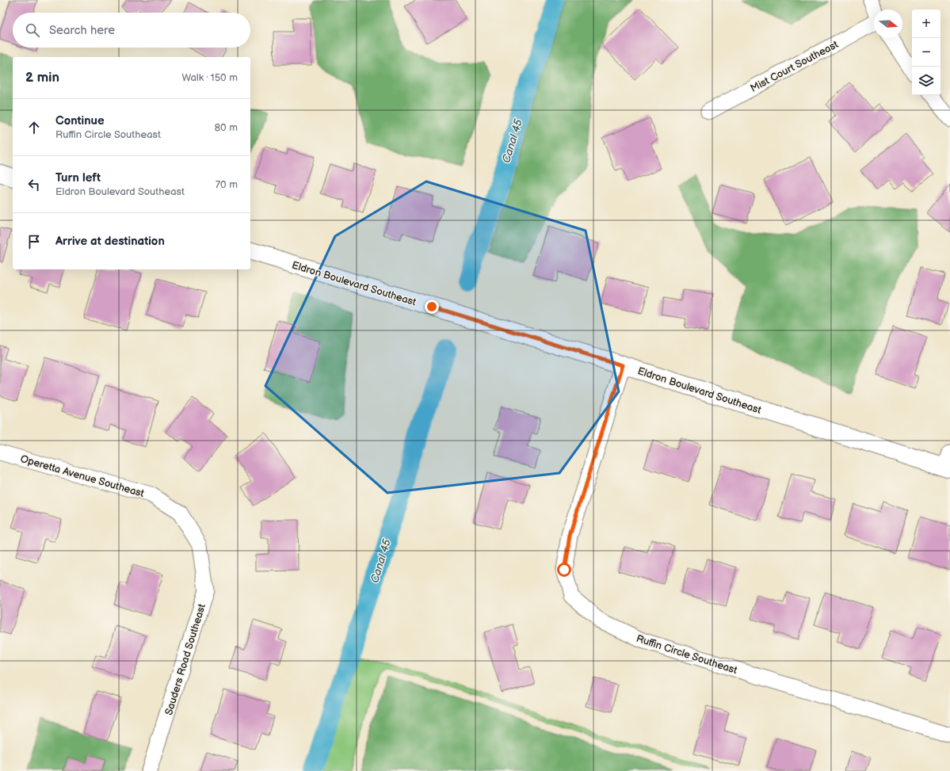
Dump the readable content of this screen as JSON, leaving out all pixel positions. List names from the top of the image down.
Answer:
{
  "streets": {
    "street": [
      "Mist Court Southeast",
      "Eldron Boulevard Southeast",
      "Operetta Avenue Southeast",
      "Ruffin Circle Southeast",
      "Sauders Road Southeast"
    ]
  },
  "crossings": [
    ["Eldron Boulevard Southeast", "Ruffin Circle Southeast"],
    ["Operetta Avenue Southeast", "Sauders Road Southeast"]
  ],
  "water": ["Canal 45"],
  "north": "right",
  "page": {
    "map_buttons": ["+", "−"],
    "search": "Search here",
    "heading": ["2 min", "Walk · 150 m"],
    "list": [
      ["Continue", "Ruffin Circle Southeast", "80 m"],
      ["Turn left", "Eldron Boulevard Southeast", "70 m"],
      "Arrive at destination"
    ]
  }
}
